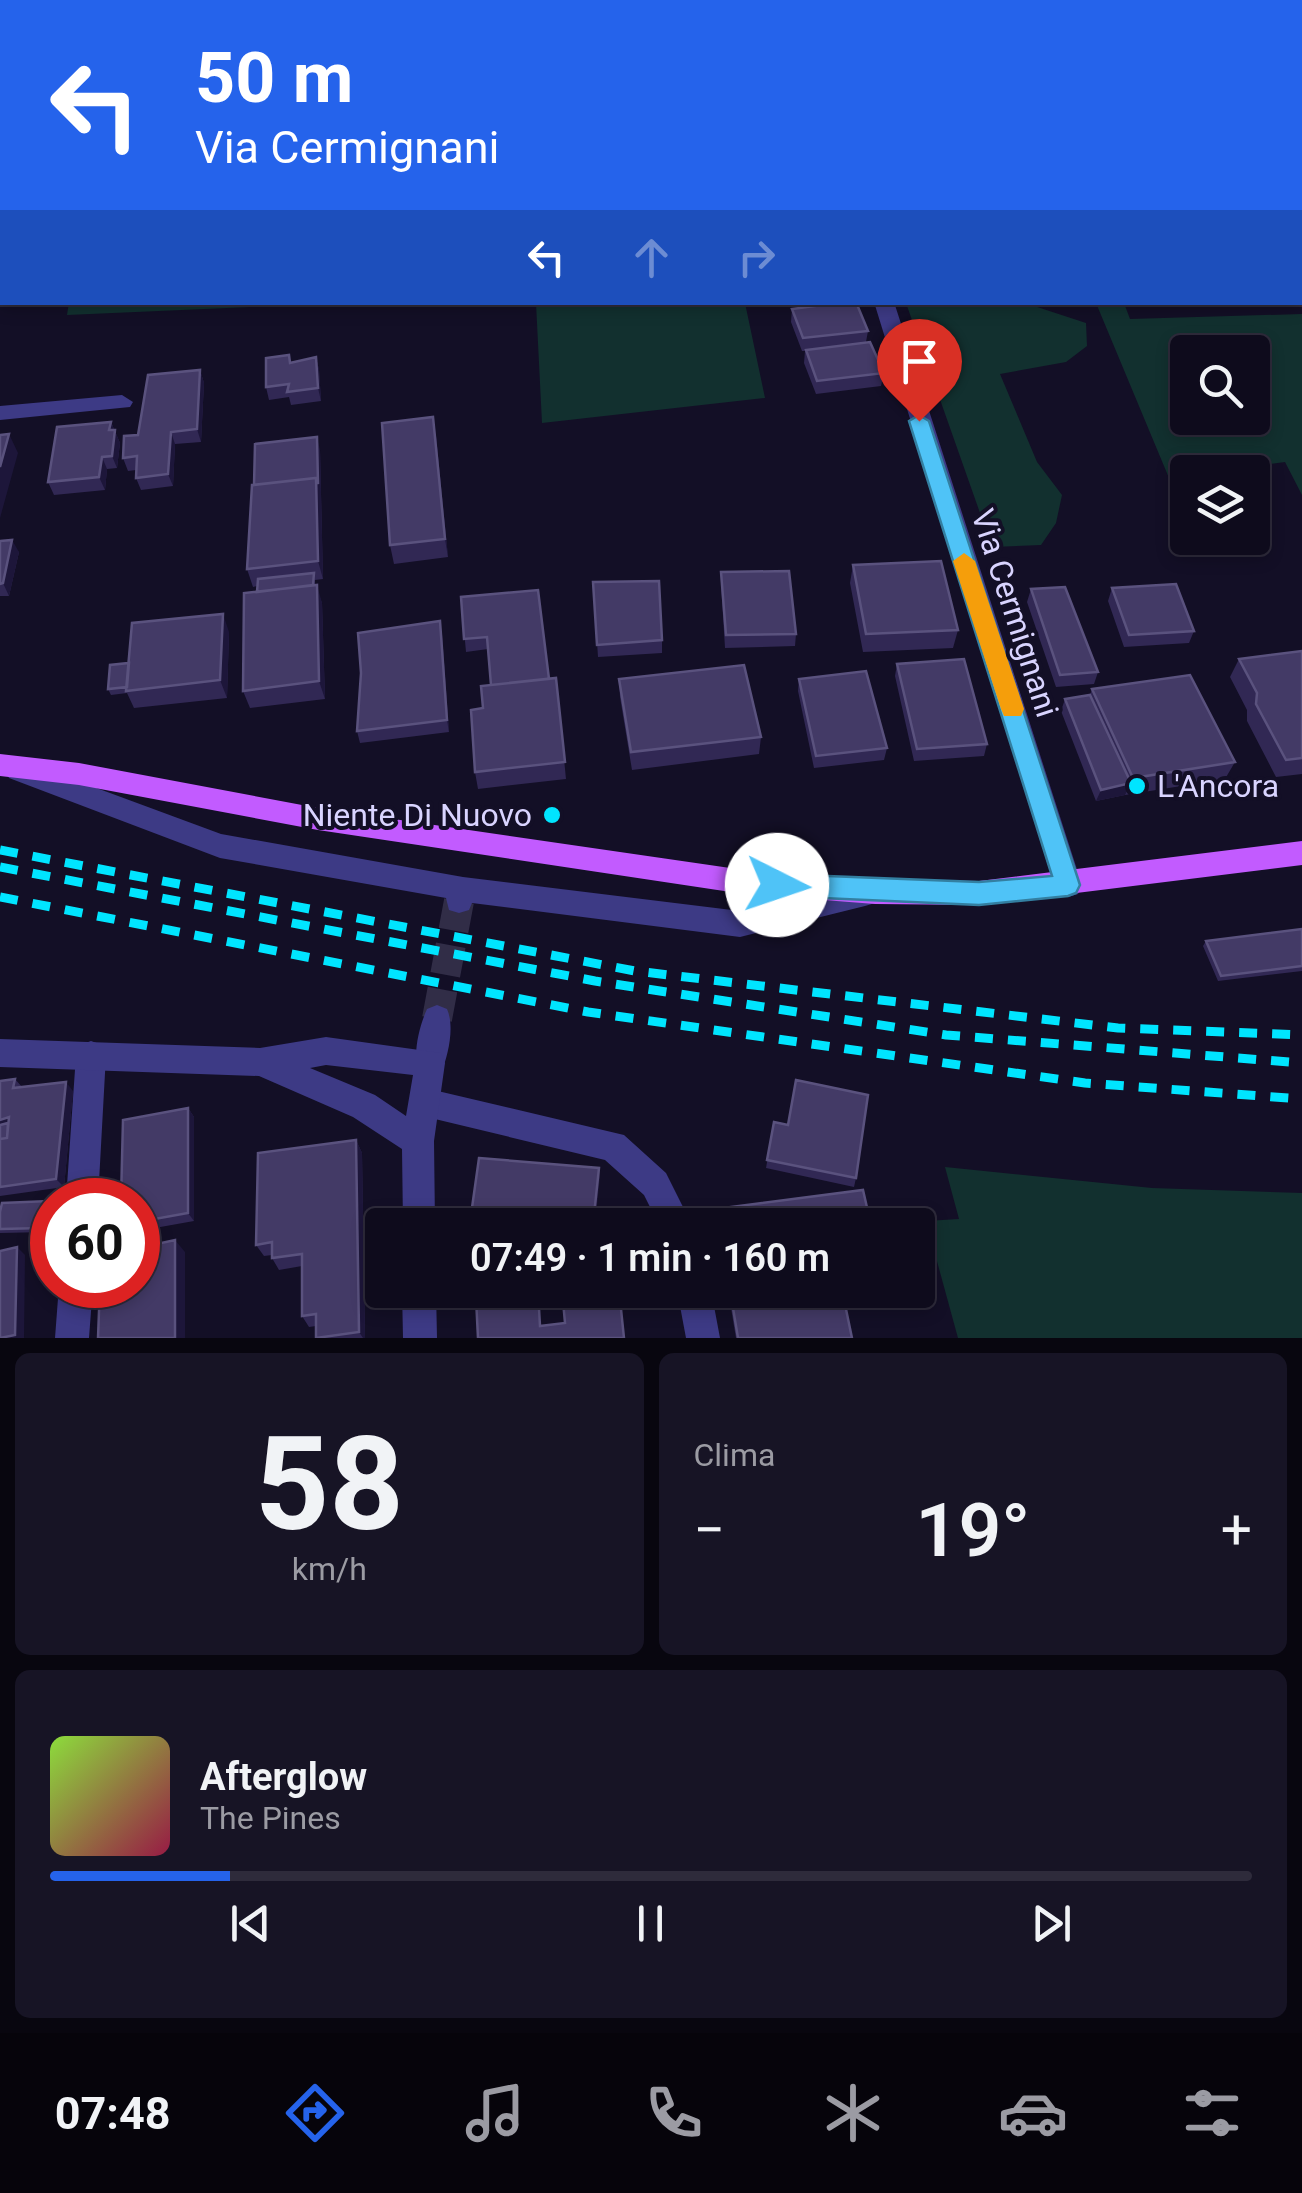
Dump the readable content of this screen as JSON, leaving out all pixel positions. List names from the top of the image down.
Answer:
{
  "streets": {
    "street": ["Via Cermignani"]
  },
  "places": ["L'Ancora", "Niente Di Nuovo"],
  "page": {
    "turn": ["50 m", "Via Cermignani"],
    "limit": "60",
    "trip": "07:49 · 1 min · 160 m",
    "tile": [
      ["58", "km/h"],
      "Clima"
    ],
    "heat": ["−", "19°", "+"],
    "song": ["Afterglow", "The Pines"],
    "tabs": "07:48"
  }
}
